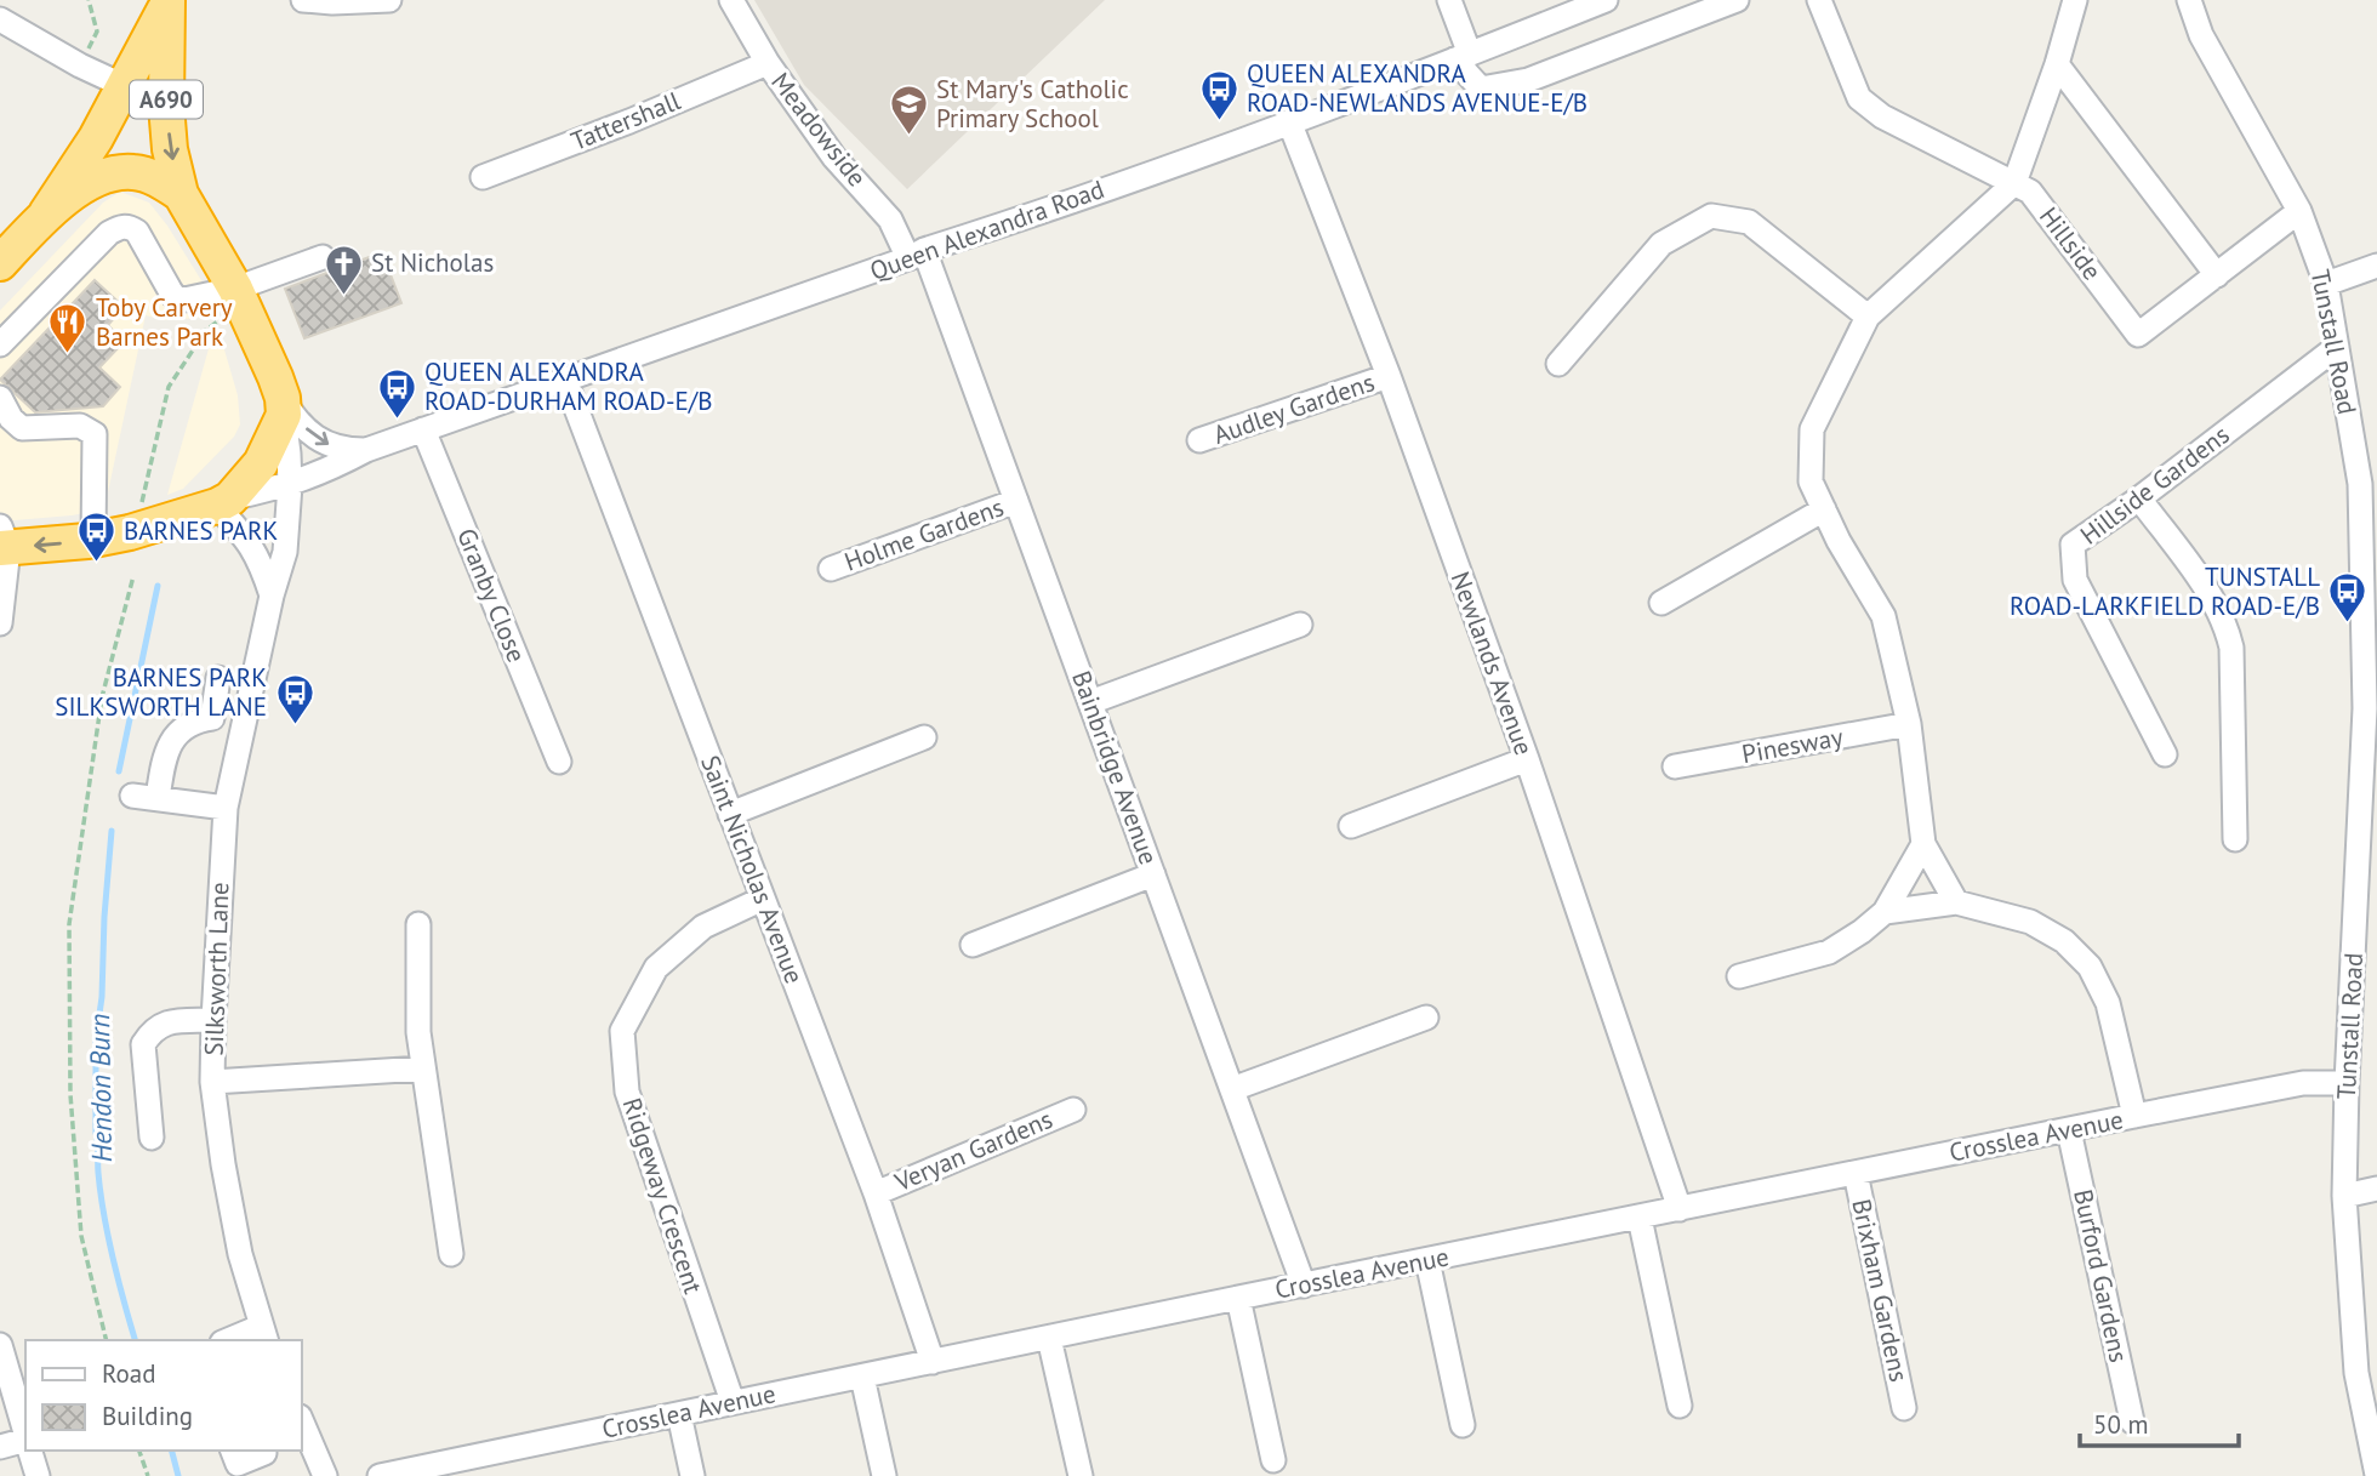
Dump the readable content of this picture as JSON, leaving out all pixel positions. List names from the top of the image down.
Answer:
{
  "streets": {
    "highway": ["A690"],
    "street": [
      "Tattershall",
      "Meadowside",
      "Queen Alexandra Road",
      "Hillside",
      "Tunstall Road",
      "Audley Gardens",
      "Hillside Gardens",
      "Holme Gardens",
      "Granby Close",
      "Newlands Avenue",
      "Pinesway",
      "Bainbridge Avenue",
      "Saint Nicholas Avenue",
      "Silksworth Lane",
      "Crosslea Avenue",
      "Veryan Gardens",
      "Ridgeway Crescent",
      "Burford Gardens",
      "Brixham Gardens"
    ]
  },
  "crossings": [
    ["A690", "Queen Alexandra Road"],
    ["A690", "Silksworth Lane"],
    ["Tattershall", "Meadowside"],
    ["Meadowside", "Queen Alexandra Road"],
    ["Meadowside", "Bainbridge Avenue"],
    ["Queen Alexandra Road", "Granby Close"],
    ["Queen Alexandra Road", "Newlands Avenue"],
    ["Queen Alexandra Road", "Bainbridge Avenue"],
    ["Queen Alexandra Road", "Saint Nicholas Avenue"],
    ["Queen Alexandra Road", "Silksworth Lane"],
    ["Hillside", "Tunstall Road"],
    ["Tunstall Road", "Hillside Gardens"],
    ["Tunstall Road", "Crosslea Avenue"],
    ["Audley Gardens", "Newlands Avenue"],
    ["Holme Gardens", "Bainbridge Avenue"],
    ["Newlands Avenue", "Crosslea Avenue"],
    ["Bainbridge Avenue", "Crosslea Avenue"],
    ["Saint Nicholas Avenue", "Crosslea Avenue"],
    ["Saint Nicholas Avenue", "Veryan Gardens"],
    ["Saint Nicholas Avenue", "Ridgeway Crescent"],
    ["Crosslea Avenue", "Ridgeway Crescent"],
    ["Crosslea Avenue", "Burford Gardens"],
    ["Crosslea Avenue", "Brixham Gardens"]
  ],
  "water": ["Hendon Burn"],
  "places": {
    "bus stop": [
      "QUEEN ALEXANDRA ROAD-NEWLANDS AVENUE-E/B",
      "QUEEN ALEXANDRA ROAD-DURHAM ROAD-E/B",
      "BARNES PARK",
      "TUNSTALL ROAD-LARKFIELD ROAD-E/B",
      "BARNES PARK SILKSWORTH LANE"
    ],
    "school or university": ["St Mary's Catholic Primary School"],
    "church": ["St Nicholas"],
    "restaurant": ["Toby Carvery Barnes Park"]
  },
  "legend": ["Road", "Building"],
  "scale_bar": "50 m"
}
